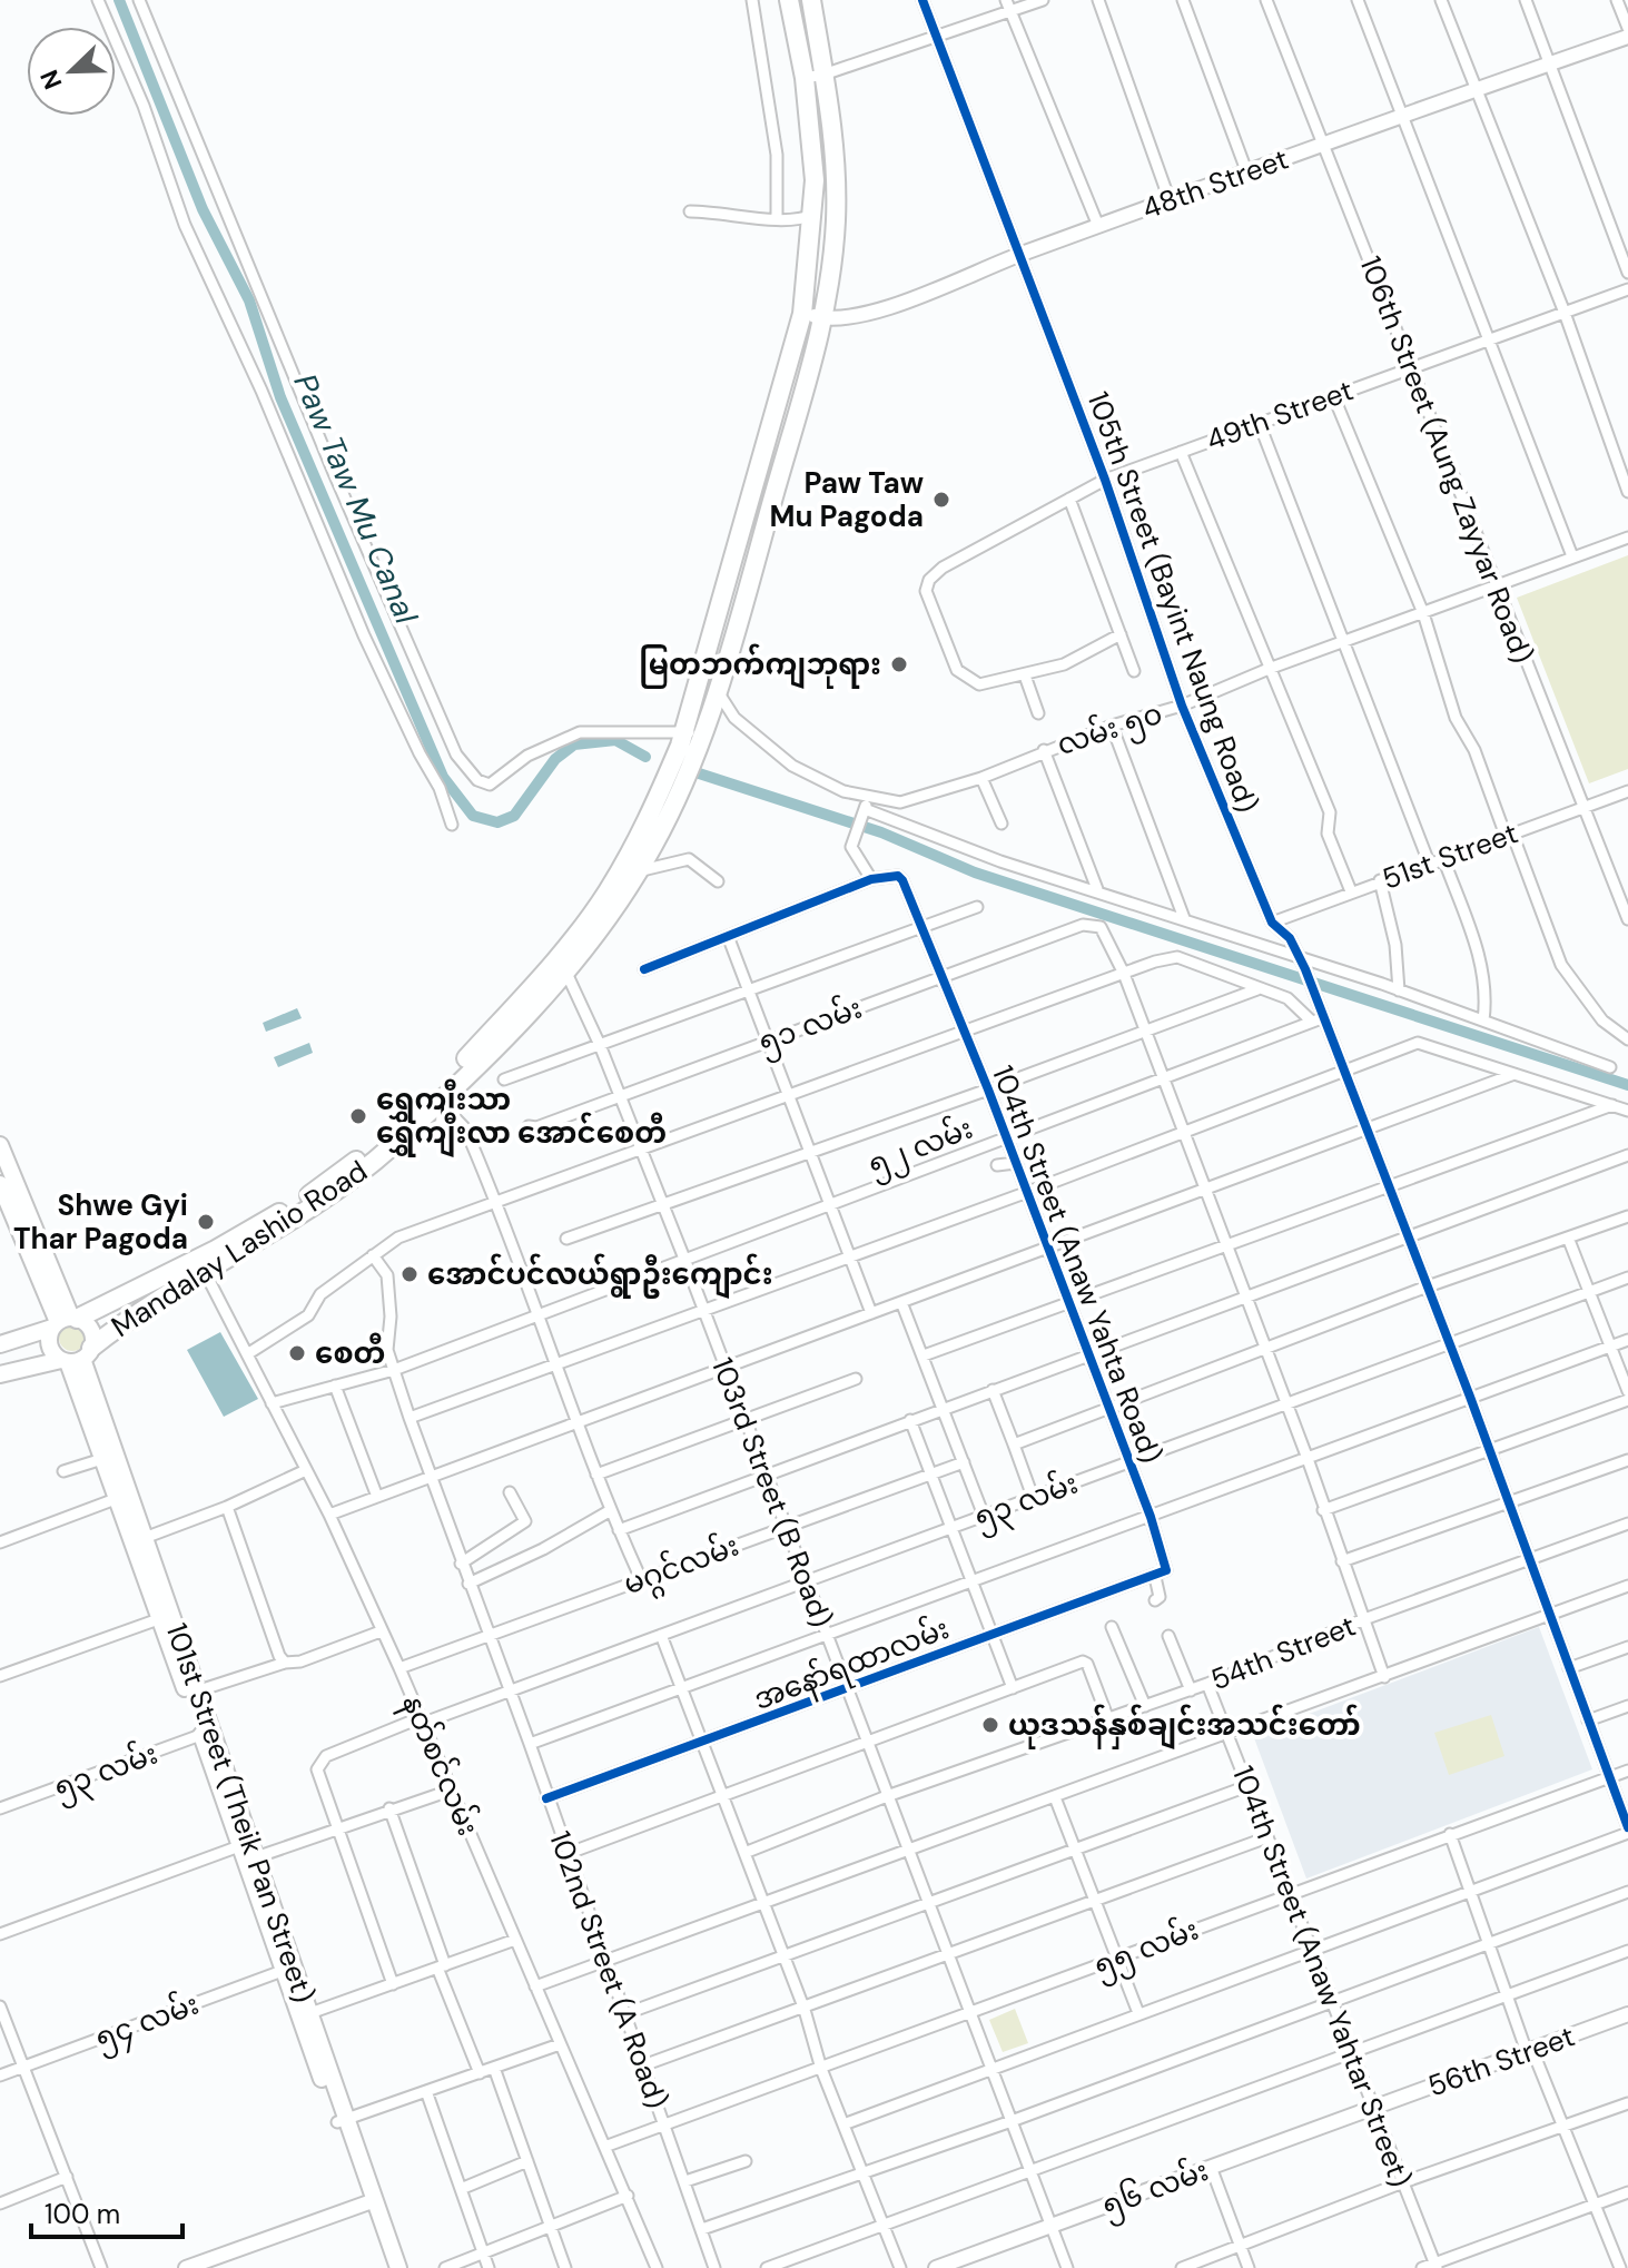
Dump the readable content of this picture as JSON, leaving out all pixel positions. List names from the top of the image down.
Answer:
{
  "streets": {
    "highway": ["Mandalay Lashio Road"],
    "main road": [
      "48th Street",
      "101st Street (Theik Pan Street)",
      "56th Street",
      "၅၆ လမ်း"
    ],
    "street": [
      "49th Street",
      "106th Street (Aung Zayyar Road)",
      "105th Street (Bayint Naung Road)",
      "လမ်း ၅၀",
      "51st Street",
      "၅၁ လမ်း",
      "၅၂ လမ်း",
      "104th Street (Anaw Yahta Road)",
      "103rd Street (B Road)",
      "၅၃ လမ်း",
      "မဂ္ဂင်လမ်း",
      "54th Street",
      "အနော်ရထာလမ်း",
      "နတ်စင်လမ်း",
      "၅၅ လမ်း",
      "102nd Street (A Road)",
      "104th Street (Anaw Yahtar Street)",
      "၅၄ လမ်း"
    ]
  },
  "crossings": [
    ["48th Street", "106th Street (Aung Zayyar Road)"],
    ["48th Street", "105th Street (Bayint Naung Road)"],
    ["48th Street", "Mandalay Lashio Road"],
    ["49th Street", "106th Street (Aung Zayyar Road)"],
    ["49th Street", "105th Street (Bayint Naung Road)"],
    ["106th Street (Aung Zayyar Road)", "လမ်း ၅၀"],
    ["106th Street (Aung Zayyar Road)", "51st Street"],
    ["105th Street (Bayint Naung Road)", "လမ်း ၅၀"],
    ["105th Street (Bayint Naung Road)", "51st Street"],
    ["105th Street (Bayint Naung Road)", "၅၂ လမ်း"],
    ["လမ်း ၅၀", "Mandalay Lashio Road"],
    ["၅၁ လမ်း", "104th Street (Anaw Yahta Road)"],
    ["၅၁ လမ်း", "103rd Street (B Road)"],
    ["၅၂ လမ်း", "104th Street (Anaw Yahta Road)"],
    ["၅၂ လမ်း", "103rd Street (B Road)"],
    ["၅၂ လမ်း", "နတ်စင်လမ်း"],
    ["၅၂ လမ်း", "102nd Street (A Road)"],
    ["Mandalay Lashio Road", "103rd Street (B Road)"],
    ["Mandalay Lashio Road", "နတ်စင်လမ်း"],
    ["Mandalay Lashio Road", "101st Street (Theik Pan Street)"],
    ["104th Street (Anaw Yahta Road)", "၅၃ လမ်း"],
    ["104th Street (Anaw Yahta Road)", "အနော်ရထာလမ်း"],
    ["103rd Street (B Road)", "၅၃ လမ်း"],
    ["103rd Street (B Road)", "မဂ္ဂင်လမ်း"],
    ["103rd Street (B Road)", "54th Street"],
    ["103rd Street (B Road)", "အနော်ရထာလမ်း"],
    ["103rd Street (B Road)", "၅၅ လမ်း"],
    ["103rd Street (B Road)", "၅၆ လမ်း"],
    ["၅၃ လမ်း", "နတ်စင်လမ်း"],
    ["၅၃ လမ်း", "101st Street (Theik Pan Street)"],
    ["၅၃ လမ်း", "102nd Street (A Road)"],
    ["မဂ္ဂင်လမ်း", "နတ်စင်လမ်း"],
    ["မဂ္ဂင်လမ်း", "102nd Street (A Road)"],
    ["54th Street", "104th Street (Anaw Yahtar Street)"],
    ["အနော်ရထာလမ်း", "102nd Street (A Road)"],
    ["နတ်စင်လမ်း", "၅၅ လမ်း"],
    ["101st Street (Theik Pan Street)", "၅၄ လမ်း"],
    ["၅၅ လမ်း", "102nd Street (A Road)"],
    ["၅၅ လမ်း", "104th Street (Anaw Yahtar Street)"],
    ["104th Street (Anaw Yahtar Street)", "56th Street"],
    ["104th Street (Anaw Yahtar Street)", "၅၆ လမ်း"],
    ["56th Street", "၅၆ လမ်း"]
  ],
  "water": ["Paw Taw Mu Canal"],
  "places": [
    "Paw Taw Mu Pagoda",
    "မြတဘက်ကျဘုရား",
    "ရွှေကျီးသာ ရွှေကျီးလာ အောင်စေတီ",
    "Shwe Gyi Thar Pagoda",
    "အောင်ပင်လယ်ရွာဦးကျောင်း",
    "စေတီ",
    "ယုဒသန်နှစ်ချင်းအသင်းတော်"
  ],
  "scale_bar": "100 m",
  "north": "bottom left"
}
